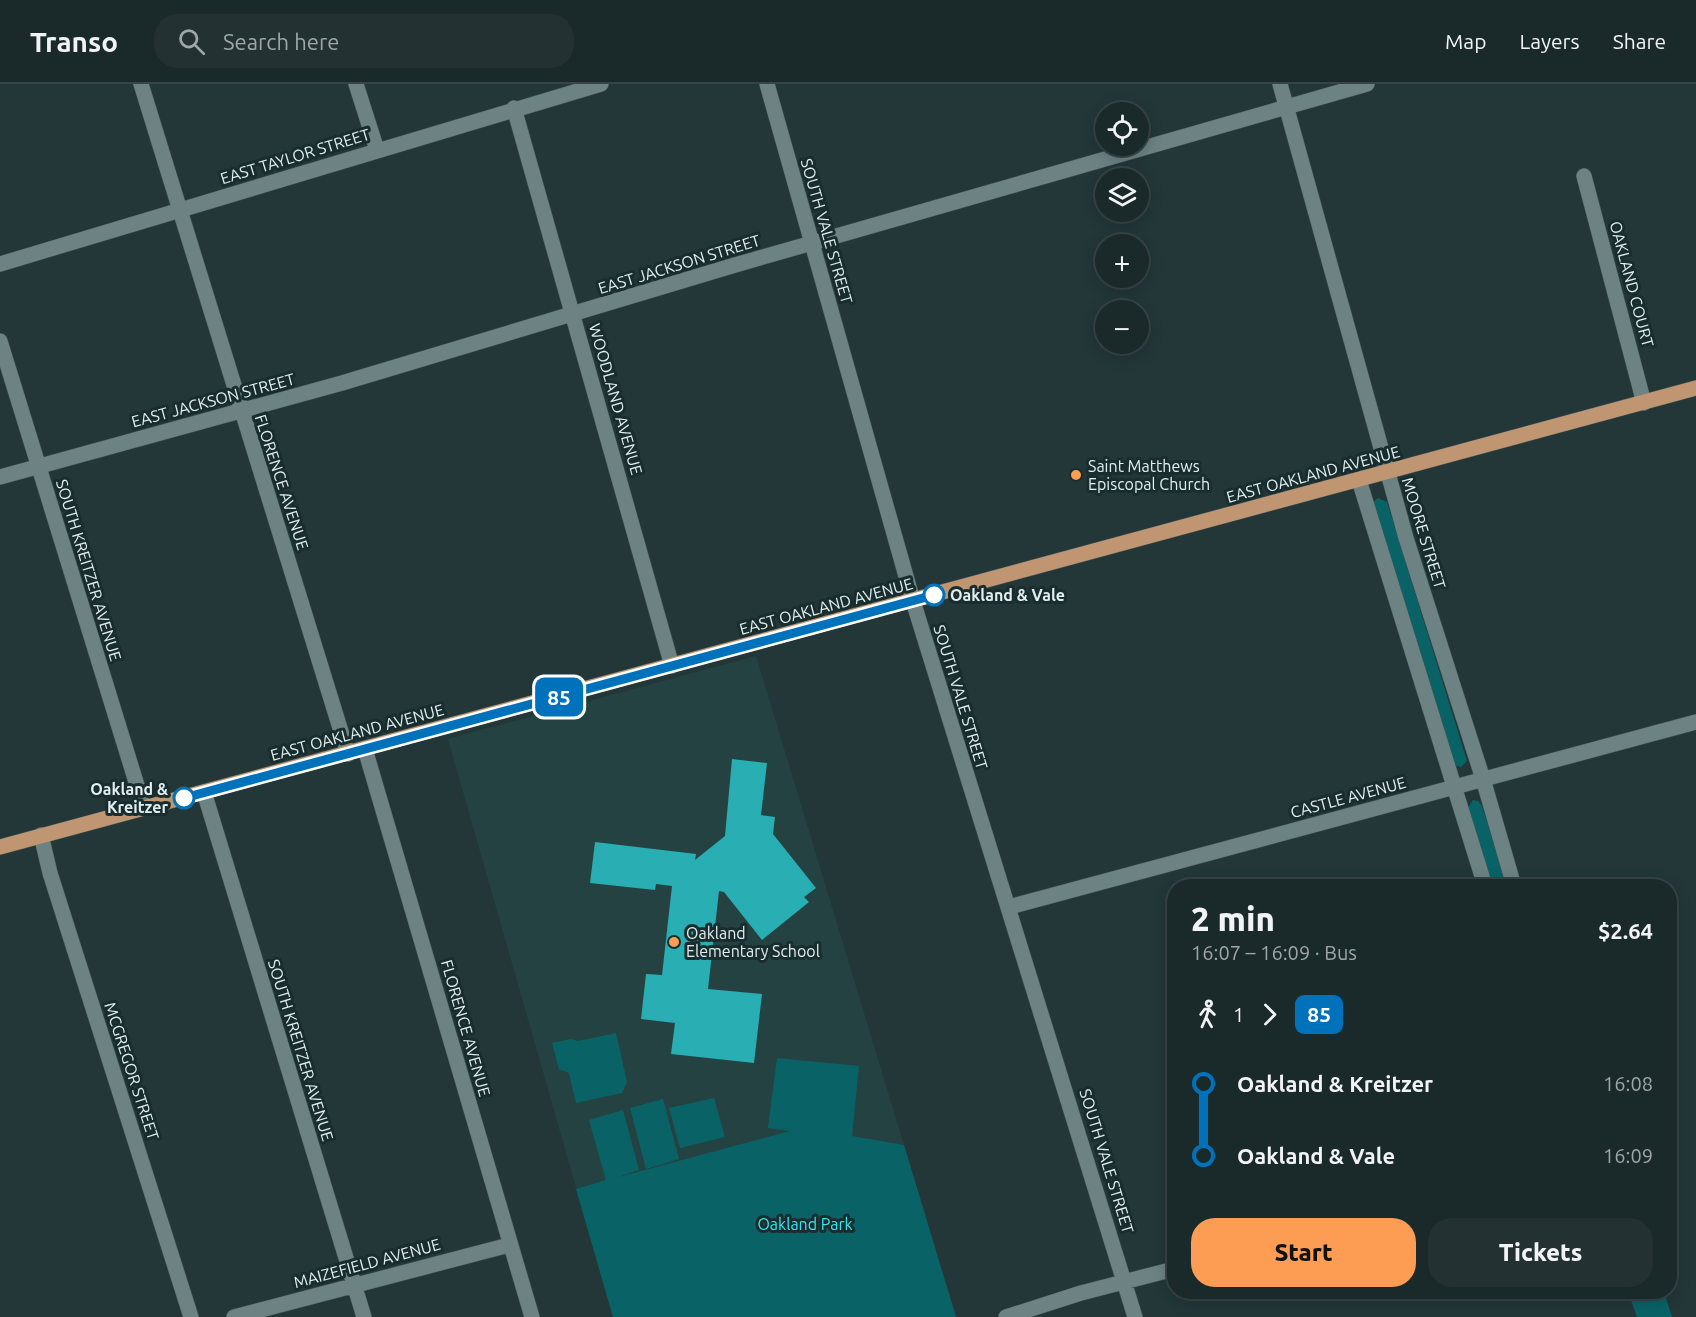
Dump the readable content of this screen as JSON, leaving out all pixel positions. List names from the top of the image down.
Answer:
{
  "streets": {
    "main road": ["EAST OAKLAND AVENUE"],
    "street": [
      "EAST TAYLOR STREET",
      "SOUTH VALE STREET",
      "EAST JACKSON STREET",
      "OAKLAND COURT",
      "WOODLAND AVENUE",
      "FLORENCE AVENUE",
      "MOORE STREET",
      "SOUTH KREITZER AVENUE",
      "CASTLE AVENUE",
      "MCGREGOR STREET",
      "MAIZEFIELD AVENUE"
    ]
  },
  "crossings": [
    ["EAST TAYLOR STREET", "WOODLAND AVENUE"],
    ["EAST TAYLOR STREET", "FLORENCE AVENUE"],
    ["SOUTH VALE STREET", "EAST JACKSON STREET"],
    ["SOUTH VALE STREET", "EAST OAKLAND AVENUE"],
    ["SOUTH VALE STREET", "CASTLE AVENUE"],
    ["EAST JACKSON STREET", "WOODLAND AVENUE"],
    ["EAST JACKSON STREET", "FLORENCE AVENUE"],
    ["EAST JACKSON STREET", "MOORE STREET"],
    ["EAST JACKSON STREET", "SOUTH KREITZER AVENUE"],
    ["OAKLAND COURT", "EAST OAKLAND AVENUE"],
    ["WOODLAND AVENUE", "EAST OAKLAND AVENUE"],
    ["EAST OAKLAND AVENUE", "FLORENCE AVENUE"],
    ["EAST OAKLAND AVENUE", "MOORE STREET"],
    ["EAST OAKLAND AVENUE", "SOUTH KREITZER AVENUE"],
    ["EAST OAKLAND AVENUE", "MCGREGOR STREET"],
    ["FLORENCE AVENUE", "MAIZEFIELD AVENUE"],
    ["MOORE STREET", "CASTLE AVENUE"],
    ["SOUTH KREITZER AVENUE", "MAIZEFIELD AVENUE"]
  ],
  "parks": ["Oakland Park"],
  "places": [
    "Saint Matthews Episcopal Church",
    "Oakland & Vale",
    "Oakland & Kreitzer",
    "Oakland Elementary School"
  ],
  "lines": ["bus line 85"],
  "page": {
    "header": "Transo",
    "search": "Search here",
    "nav": ["Map", "Layers", "Share"],
    "on_map": "85",
    "map_buttons": ["+", "−"],
    "heading": ["2 min", "16:07 – 16:09 · Bus", "$2.64"],
    "legs": ["1", "85"],
    "list": [
      {
        "name": "Oakland & Kreitzer",
        "value": "16:08"
      },
      {
        "name": "Oakland & Vale",
        "value": "16:09"
      }
    ],
    "buttons": ["Start", "Tickets"]
  }
}
